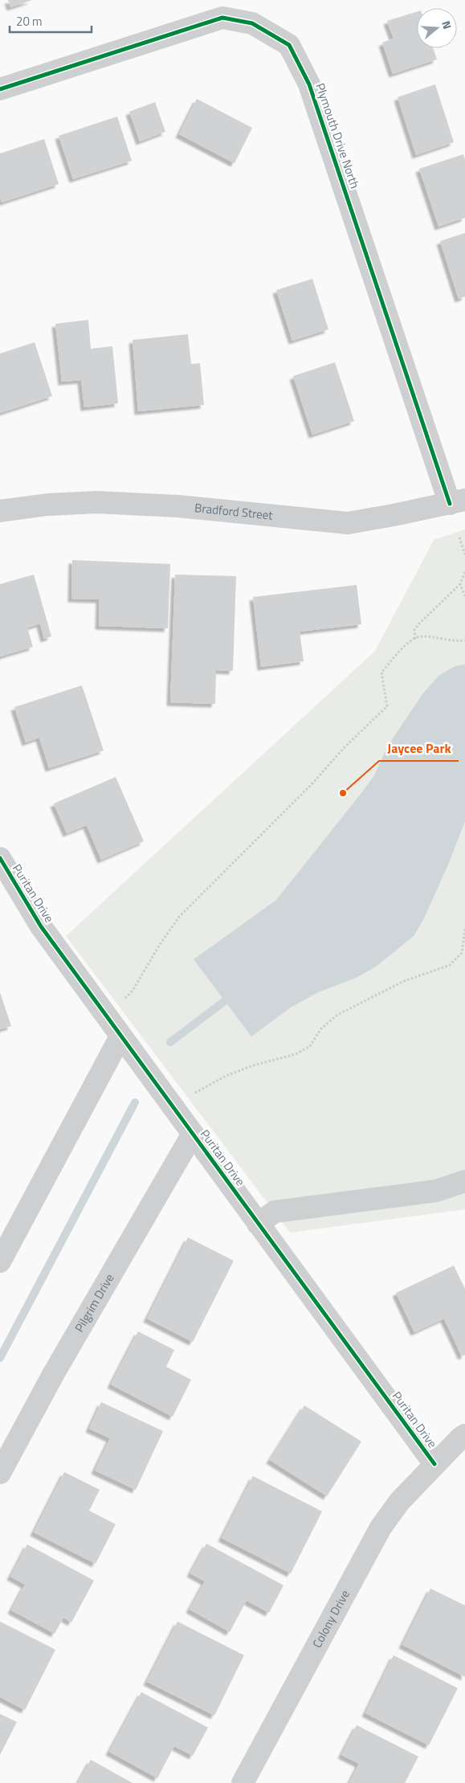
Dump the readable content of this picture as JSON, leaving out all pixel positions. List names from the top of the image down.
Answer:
{
  "streets": {
    "street": [
      "Plymouth Drive North",
      "Bradford Street",
      "Puritan Drive",
      "Pilgrim Drive",
      "Colony Drive"
    ]
  },
  "crossings": [
    ["Plymouth Drive North", "Bradford Street"],
    ["Puritan Drive", "Pilgrim Drive"],
    ["Puritan Drive", "Colony Drive"]
  ],
  "places": ["Jaycee Park"],
  "scale_bar": "20 m",
  "north": "right"
}
